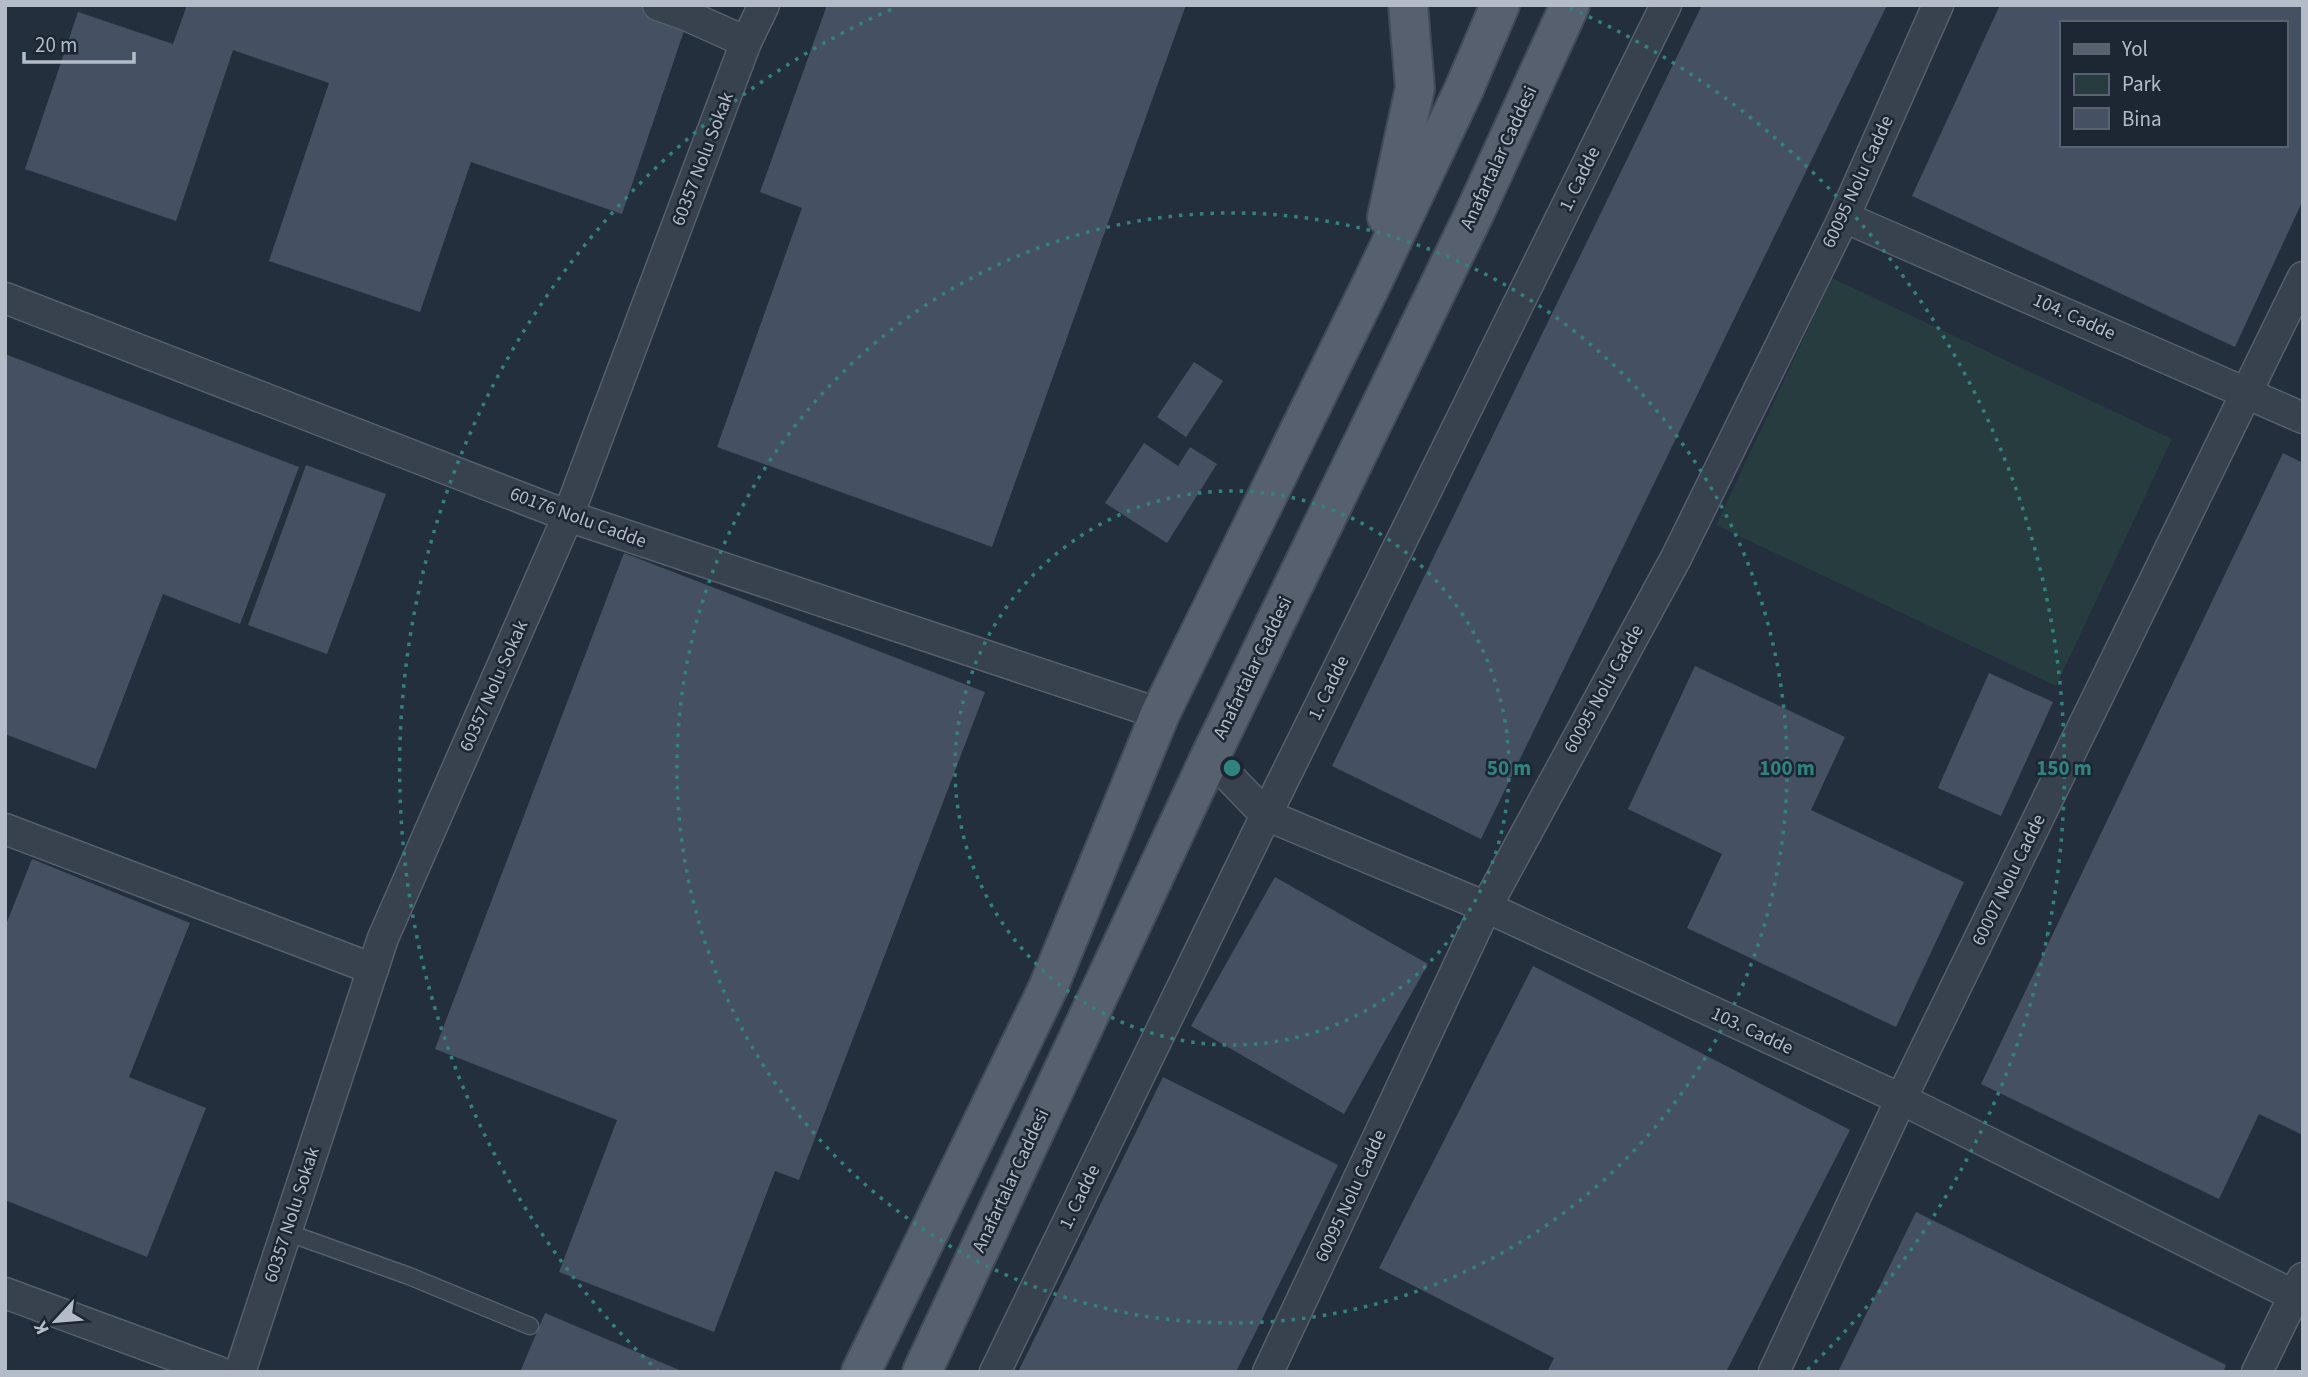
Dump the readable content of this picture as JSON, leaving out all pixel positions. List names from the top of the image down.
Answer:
{
  "streets": {
    "main road": ["Anafartalar Caddesi"],
    "street": [
      "60357 Nolu Sokak",
      "1. Cadde",
      "60095 Nolu Cadde",
      "104. Cadde",
      "60176 Nolu Cadde",
      "60007 Nolu Cadde",
      "103. Cadde"
    ]
  },
  "crossings": [
    ["Anafartalar Caddesi", "103. Cadde"],
    ["60357 Nolu Sokak", "60176 Nolu Cadde"],
    ["1. Cadde", "103. Cadde"],
    ["60095 Nolu Cadde", "104. Cadde"],
    ["60095 Nolu Cadde", "103. Cadde"],
    ["104. Cadde", "60007 Nolu Cadde"],
    ["60007 Nolu Cadde", "103. Cadde"]
  ],
  "legend": ["Yol", "Park", "Bina"],
  "scale_bar": "20 m",
  "north": "bottom left",
  "rings": ["50 m", "100 m", "150 m"]
}
